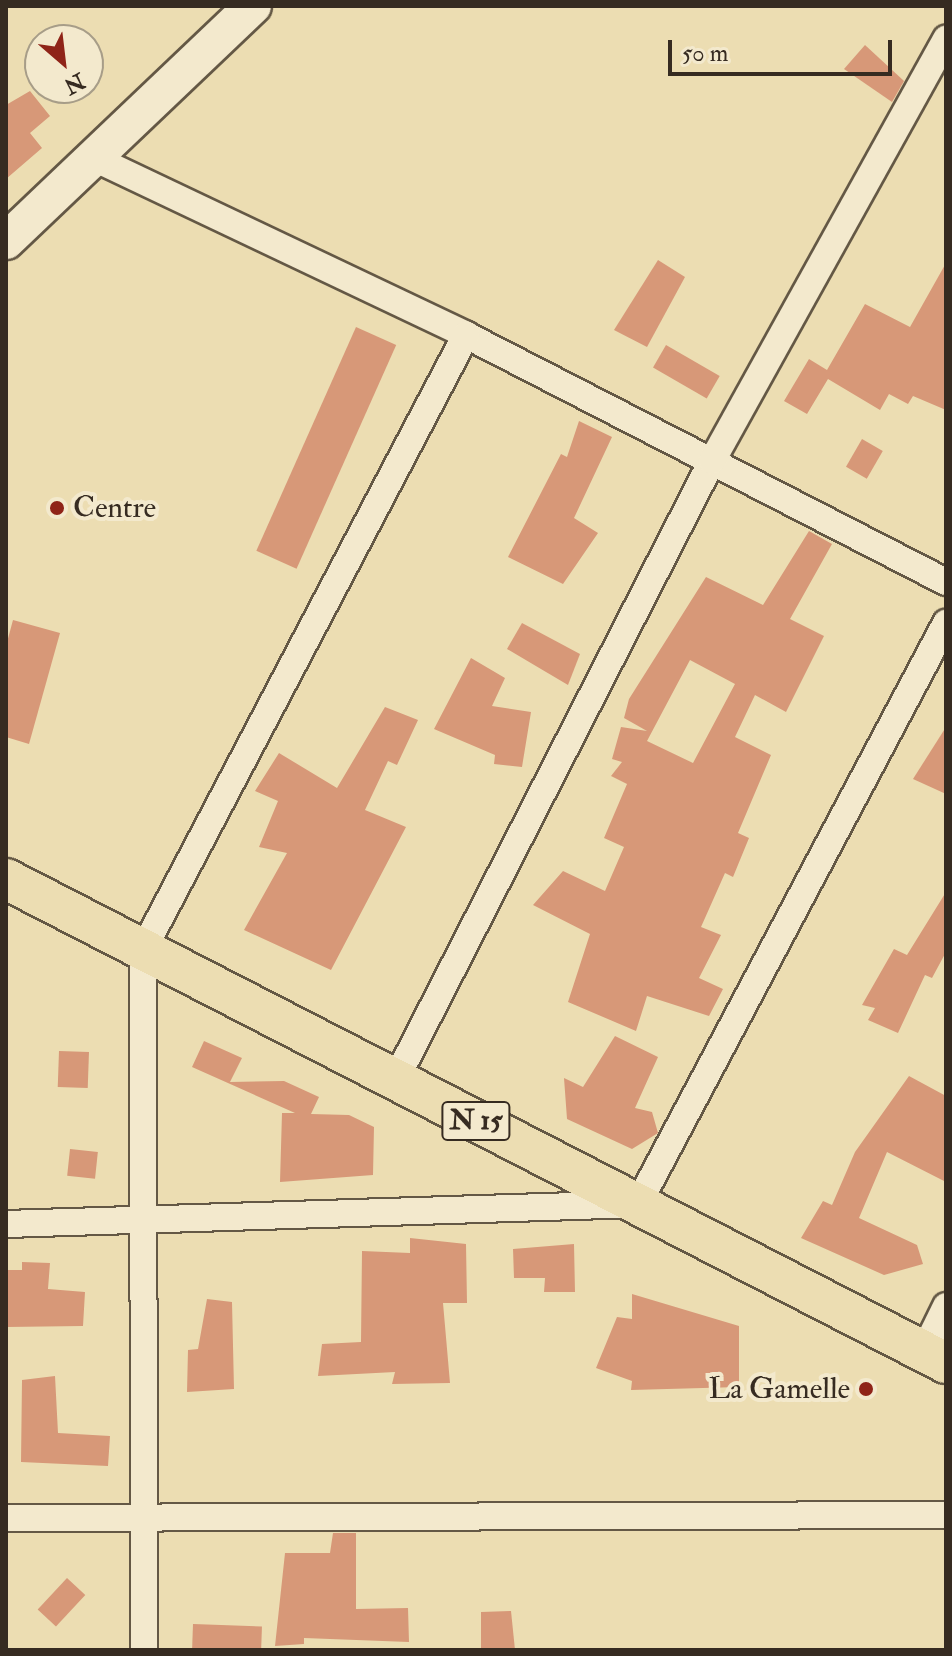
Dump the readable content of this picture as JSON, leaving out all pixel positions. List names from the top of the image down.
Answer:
{
  "streets": {
    "main road": ["N 15"]
  },
  "places": ["Centre", "La Gamelle"],
  "scale_bar": "50 m",
  "north": "bottom right"
}
